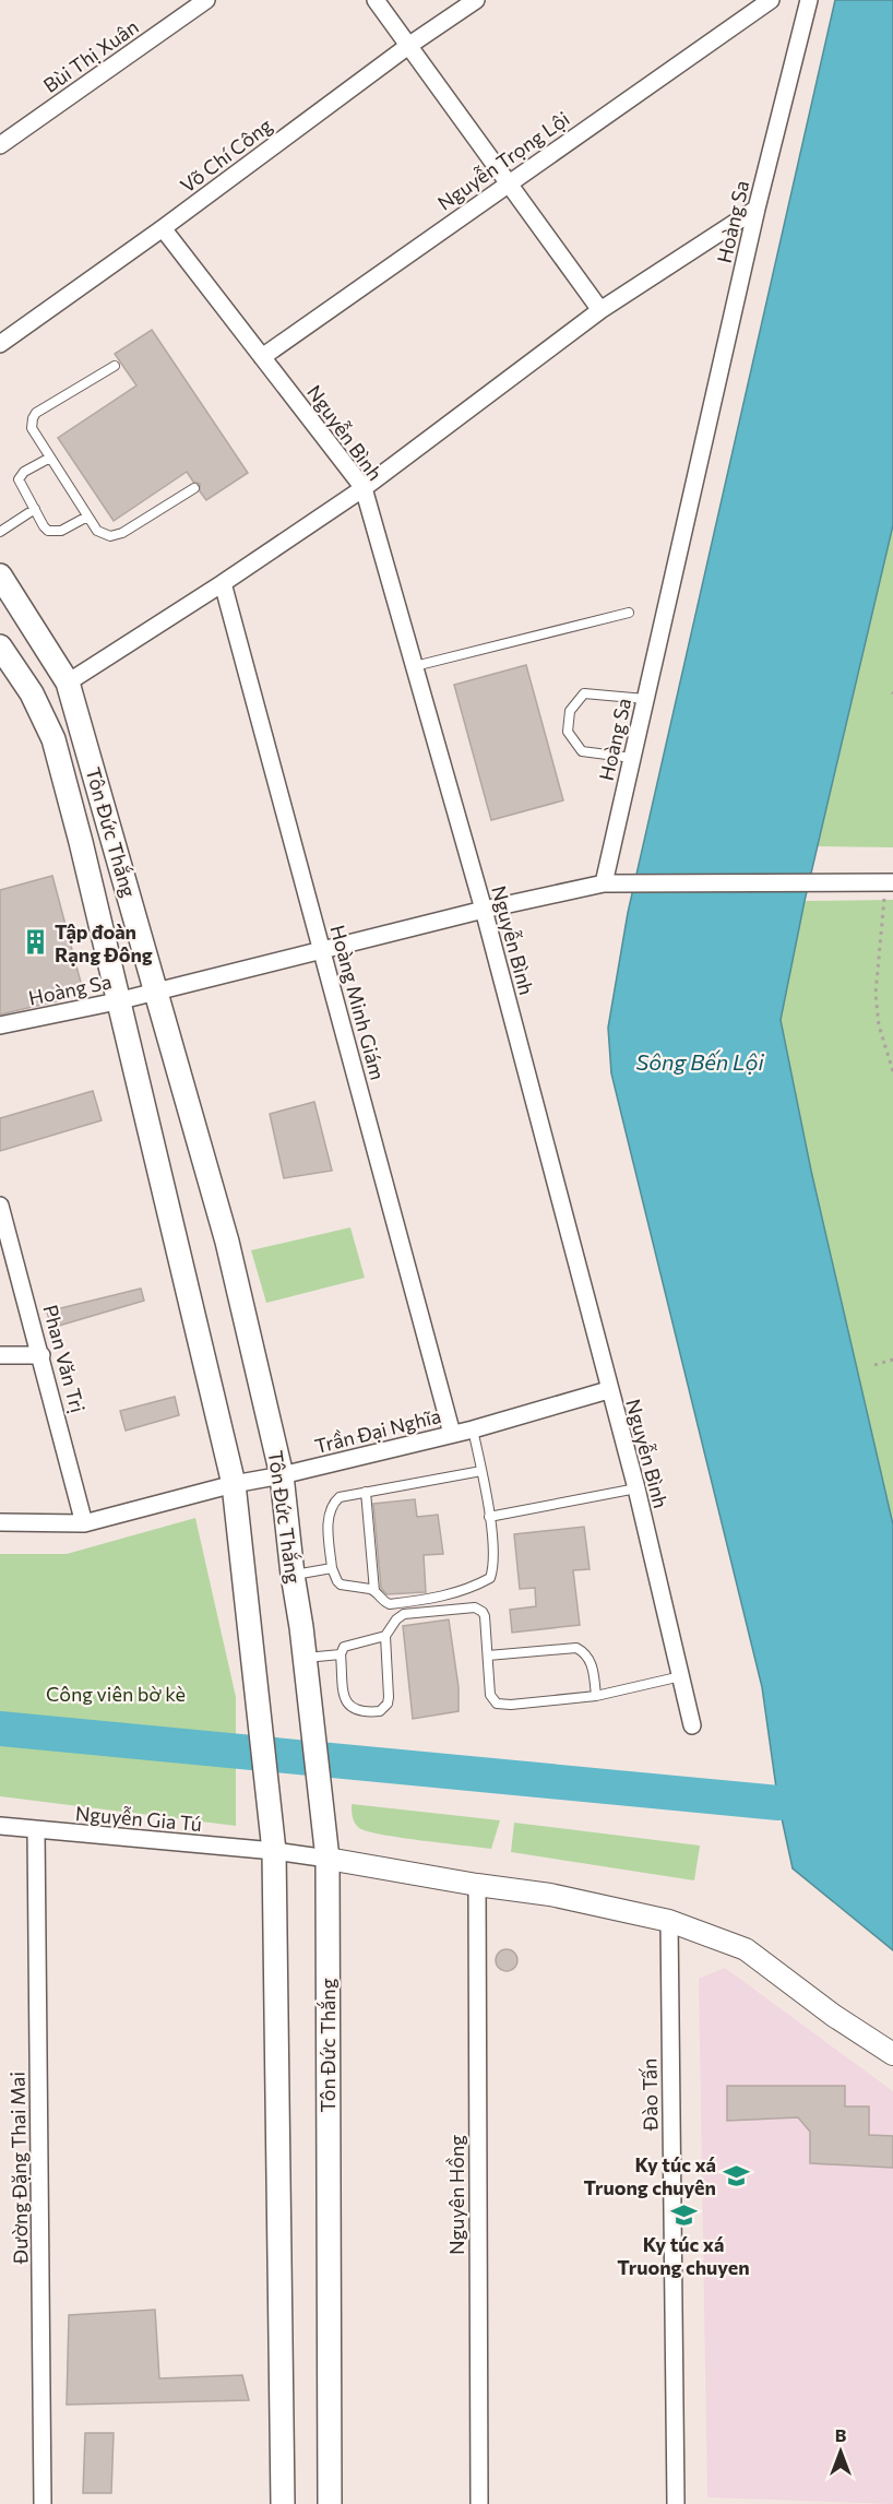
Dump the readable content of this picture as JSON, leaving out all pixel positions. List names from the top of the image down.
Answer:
{
  "streets": {
    "main road": ["Tôn Đức Thắng"],
    "street": [
      "Bùi Thị Xuân",
      "Võ Chí Công",
      "Nguyễn Trọng Lội",
      "Hoàng Sa",
      "Nguyễn Bình",
      "Hoàng Minh Giám",
      "Phan Văn Trị",
      "Trần Đại Nghĩa",
      "Nguyễn Gia Tú",
      "Đào Tấn",
      "Đường Đặng Thai Mai",
      "Nguyên Hồng"
    ]
  },
  "crossings": [
    ["Võ Chí Công", "Nguyễn Bình"],
    ["Nguyễn Trọng Lội", "Nguyễn Bình"],
    ["Hoàng Sa", "Nguyễn Bình"],
    ["Hoàng Sa", "Tôn Đức Thắng"],
    ["Hoàng Sa", "Hoàng Minh Giám"],
    ["Nguyễn Bình", "Trần Đại Nghĩa"],
    ["Tôn Đức Thắng", "Trần Đại Nghĩa"],
    ["Tôn Đức Thắng", "Nguyễn Gia Tú"],
    ["Hoàng Minh Giám", "Trần Đại Nghĩa"],
    ["Phan Văn Trị", "Trần Đại Nghĩa"],
    ["Nguyễn Gia Tú", "Đường Đặng Thai Mai"]
  ],
  "water": ["Sông Bến Lội"],
  "parks": ["Công viên bờ kè"],
  "places": {
    "building": ["Tập đoàn Rạng Đông"],
    "school or university": ["Ky túc xá Truong chuyên", "Ky túc xá Truong chuyen"]
  },
  "north": "top"
}
